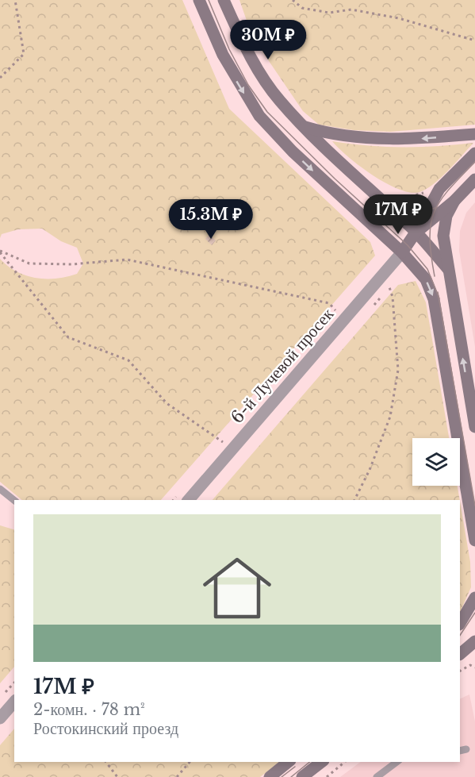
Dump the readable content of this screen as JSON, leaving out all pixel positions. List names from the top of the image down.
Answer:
{
  "streets": {
    "street": ["6-й Лучевой просек"]
  },
  "page": {
    "price": ["30M ₽", "17M ₽", "15.3M ₽"],
    "list": [
      {
        "name": "17M ₽",
        "note": "2-комн. · 78 m² · Ростокинский проезд"
      }
    ]
  }
}
